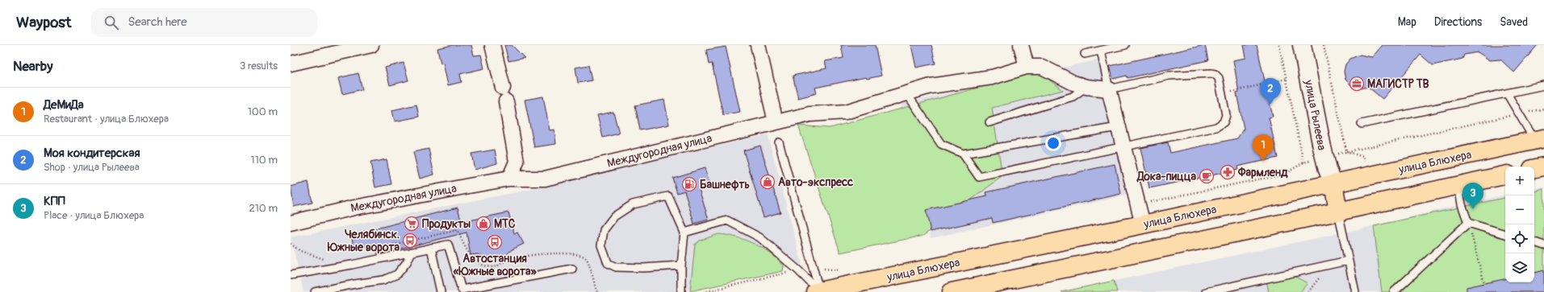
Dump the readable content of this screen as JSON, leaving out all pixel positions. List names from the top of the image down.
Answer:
{
  "streets": {
    "main road": ["улица Блюхера"],
    "street": ["улица Рылеева", "Междугородная улица"]
  },
  "crossings": [
    ["улица Рылеева", "улица Блюхера"]
  ],
  "places": {
    "office": ["МАГИСТР ТВ"],
    "pharmacy": ["Фармленд"],
    "cafe": ["Дока-пицца"],
    "shop": ["Авто-экспресс", "МТС"],
    "fuel station": ["Башнефть"],
    "supermarket": ["Продукты"],
    "bus stop": ["Челябинск. Южные ворота", "Автостанция «Южные ворота»"]
  },
  "page": {
    "header": "Waypost",
    "search": "Search here",
    "nav": ["Map", "Directions", "Saved"],
    "heading": ["Nearby", "3 results"],
    "pins": ["2", "1", "3"],
    "list": [
      {
        "mark": "1",
        "name": "ДеМиДа",
        "note": "Restaurant · улица Блюхера",
        "value": "100 m"
      },
      {
        "mark": "2",
        "name": "Моя кондитерская",
        "note": "Shop · улица Рылеева",
        "value": "110 m"
      },
      {
        "mark": "3",
        "name": "КПП",
        "note": "Place · улица Блюхера",
        "value": "210 m"
      }
    ],
    "map_buttons": ["+", "−"]
  }
}
